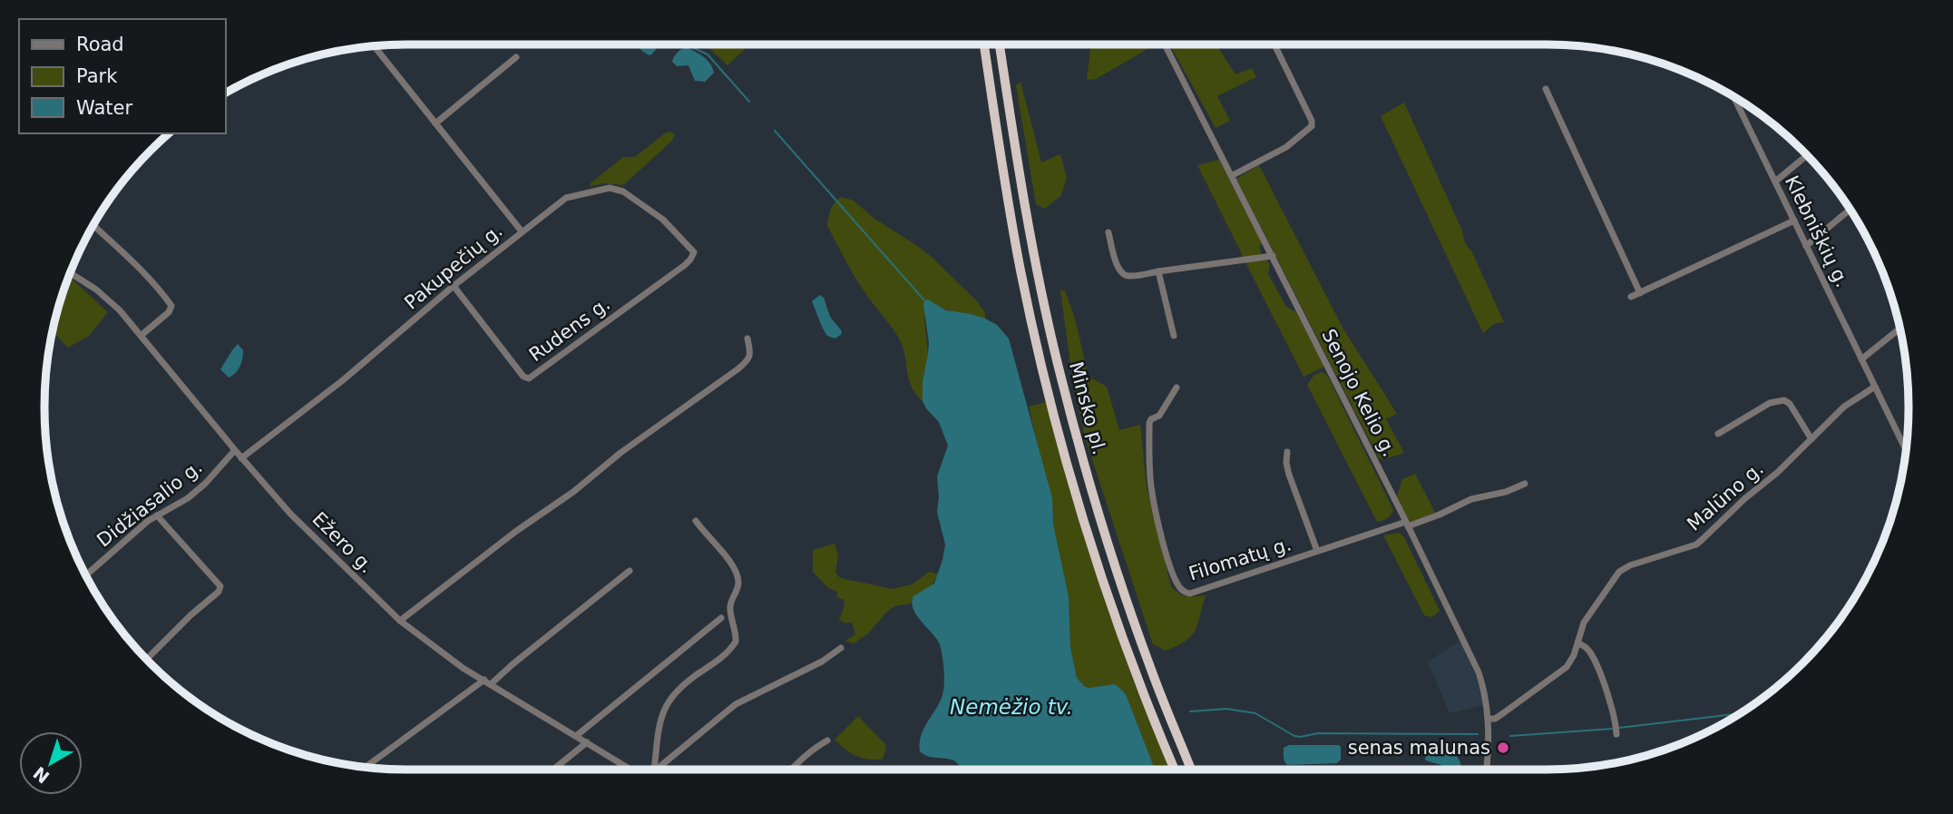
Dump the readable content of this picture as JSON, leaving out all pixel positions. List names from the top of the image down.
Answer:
{
  "streets": {
    "highway": ["Minsko pl."],
    "street": [
      "Klebniškių g.",
      "Pakupečių g.",
      "Rudens g.",
      "Senojo Kelio g.",
      "Malūno g.",
      "Didžiasalio g.",
      "Ežero g.",
      "Filomatų g."
    ]
  },
  "crossings": [
    ["Klebniškių g.", "Malūno g."],
    ["Pakupečių g.", "Rudens g."],
    ["Pakupečių g.", "Ežero g."],
    ["Senojo Kelio g.", "Malūno g."],
    ["Senojo Kelio g.", "Filomatų g."],
    ["Didžiasalio g.", "Ežero g."]
  ],
  "water": ["Nemėžio tv."],
  "places": ["senas malunas"],
  "legend": ["Road", "Park", "Water"],
  "north": "bottom left"
}
